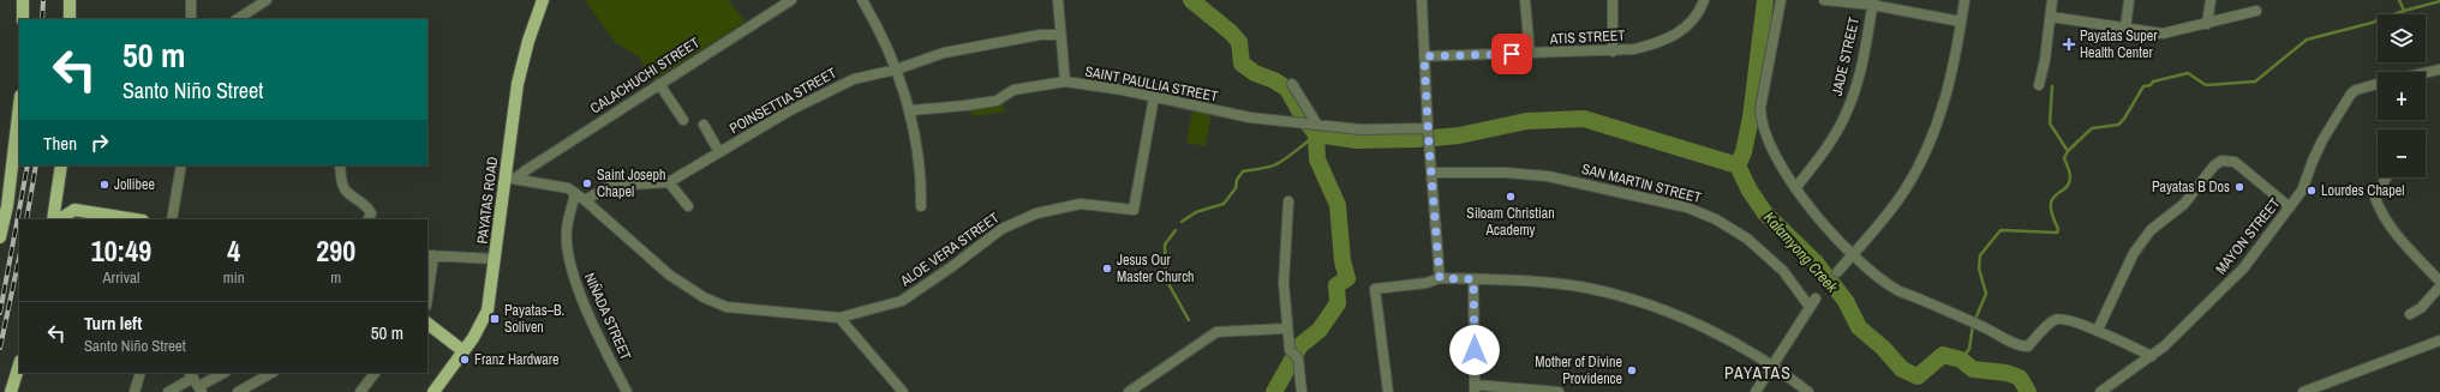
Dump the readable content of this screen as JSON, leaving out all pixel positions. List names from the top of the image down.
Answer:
{
  "streets": {
    "main road": ["PAYATAS ROAD"],
    "street": [
      "ATIS STREET",
      "JADE STREET",
      "CALACHUCHI STREET",
      "SAINT PAULLIA STREET",
      "POINSETTIA STREET",
      "SAN MARTIN STREET",
      "MAYON STREET",
      "ALOE VERA STREET",
      "NIÑADA STREET"
    ]
  },
  "crossings": [
    ["CALACHUCHI STREET", "PAYATAS ROAD"],
    ["CALACHUCHI STREET", "ALOE VERA STREET"],
    ["SAINT PAULLIA STREET", "ALOE VERA STREET"],
    ["POINSETTIA STREET", "ALOE VERA STREET"],
    ["PAYATAS ROAD", "ALOE VERA STREET"],
    ["ALOE VERA STREET", "NIÑADA STREET"]
  ],
  "districts": ["PAYATAS"],
  "water": ["Kalamyong Creek"],
  "places": {
    "health": ["Payatas Super Health Center"],
    "other": [
      "Saint Joseph Chapel",
      "Jollibee",
      "Payatas B Dos",
      "Lourdes Chapel",
      "Siloam Christian Academy",
      "Jesus Our Master Church",
      "Franz Hardware",
      "Mother of Divine Providence"
    ],
    "transit": ["Payatas–B. Soliven"]
  },
  "page": {
    "map_buttons": ["+", "−"],
    "turn": ["50 m", "Santo Niño Street"],
    "then": "Then",
    "eta": [
      "10:49",
      "Arrival",
      "4",
      "min",
      "290",
      "m"
    ],
    "list": [
      {
        "name": "Turn left",
        "note": "Santo Niño Street",
        "value": "50 m"
      }
    ]
  }
}
